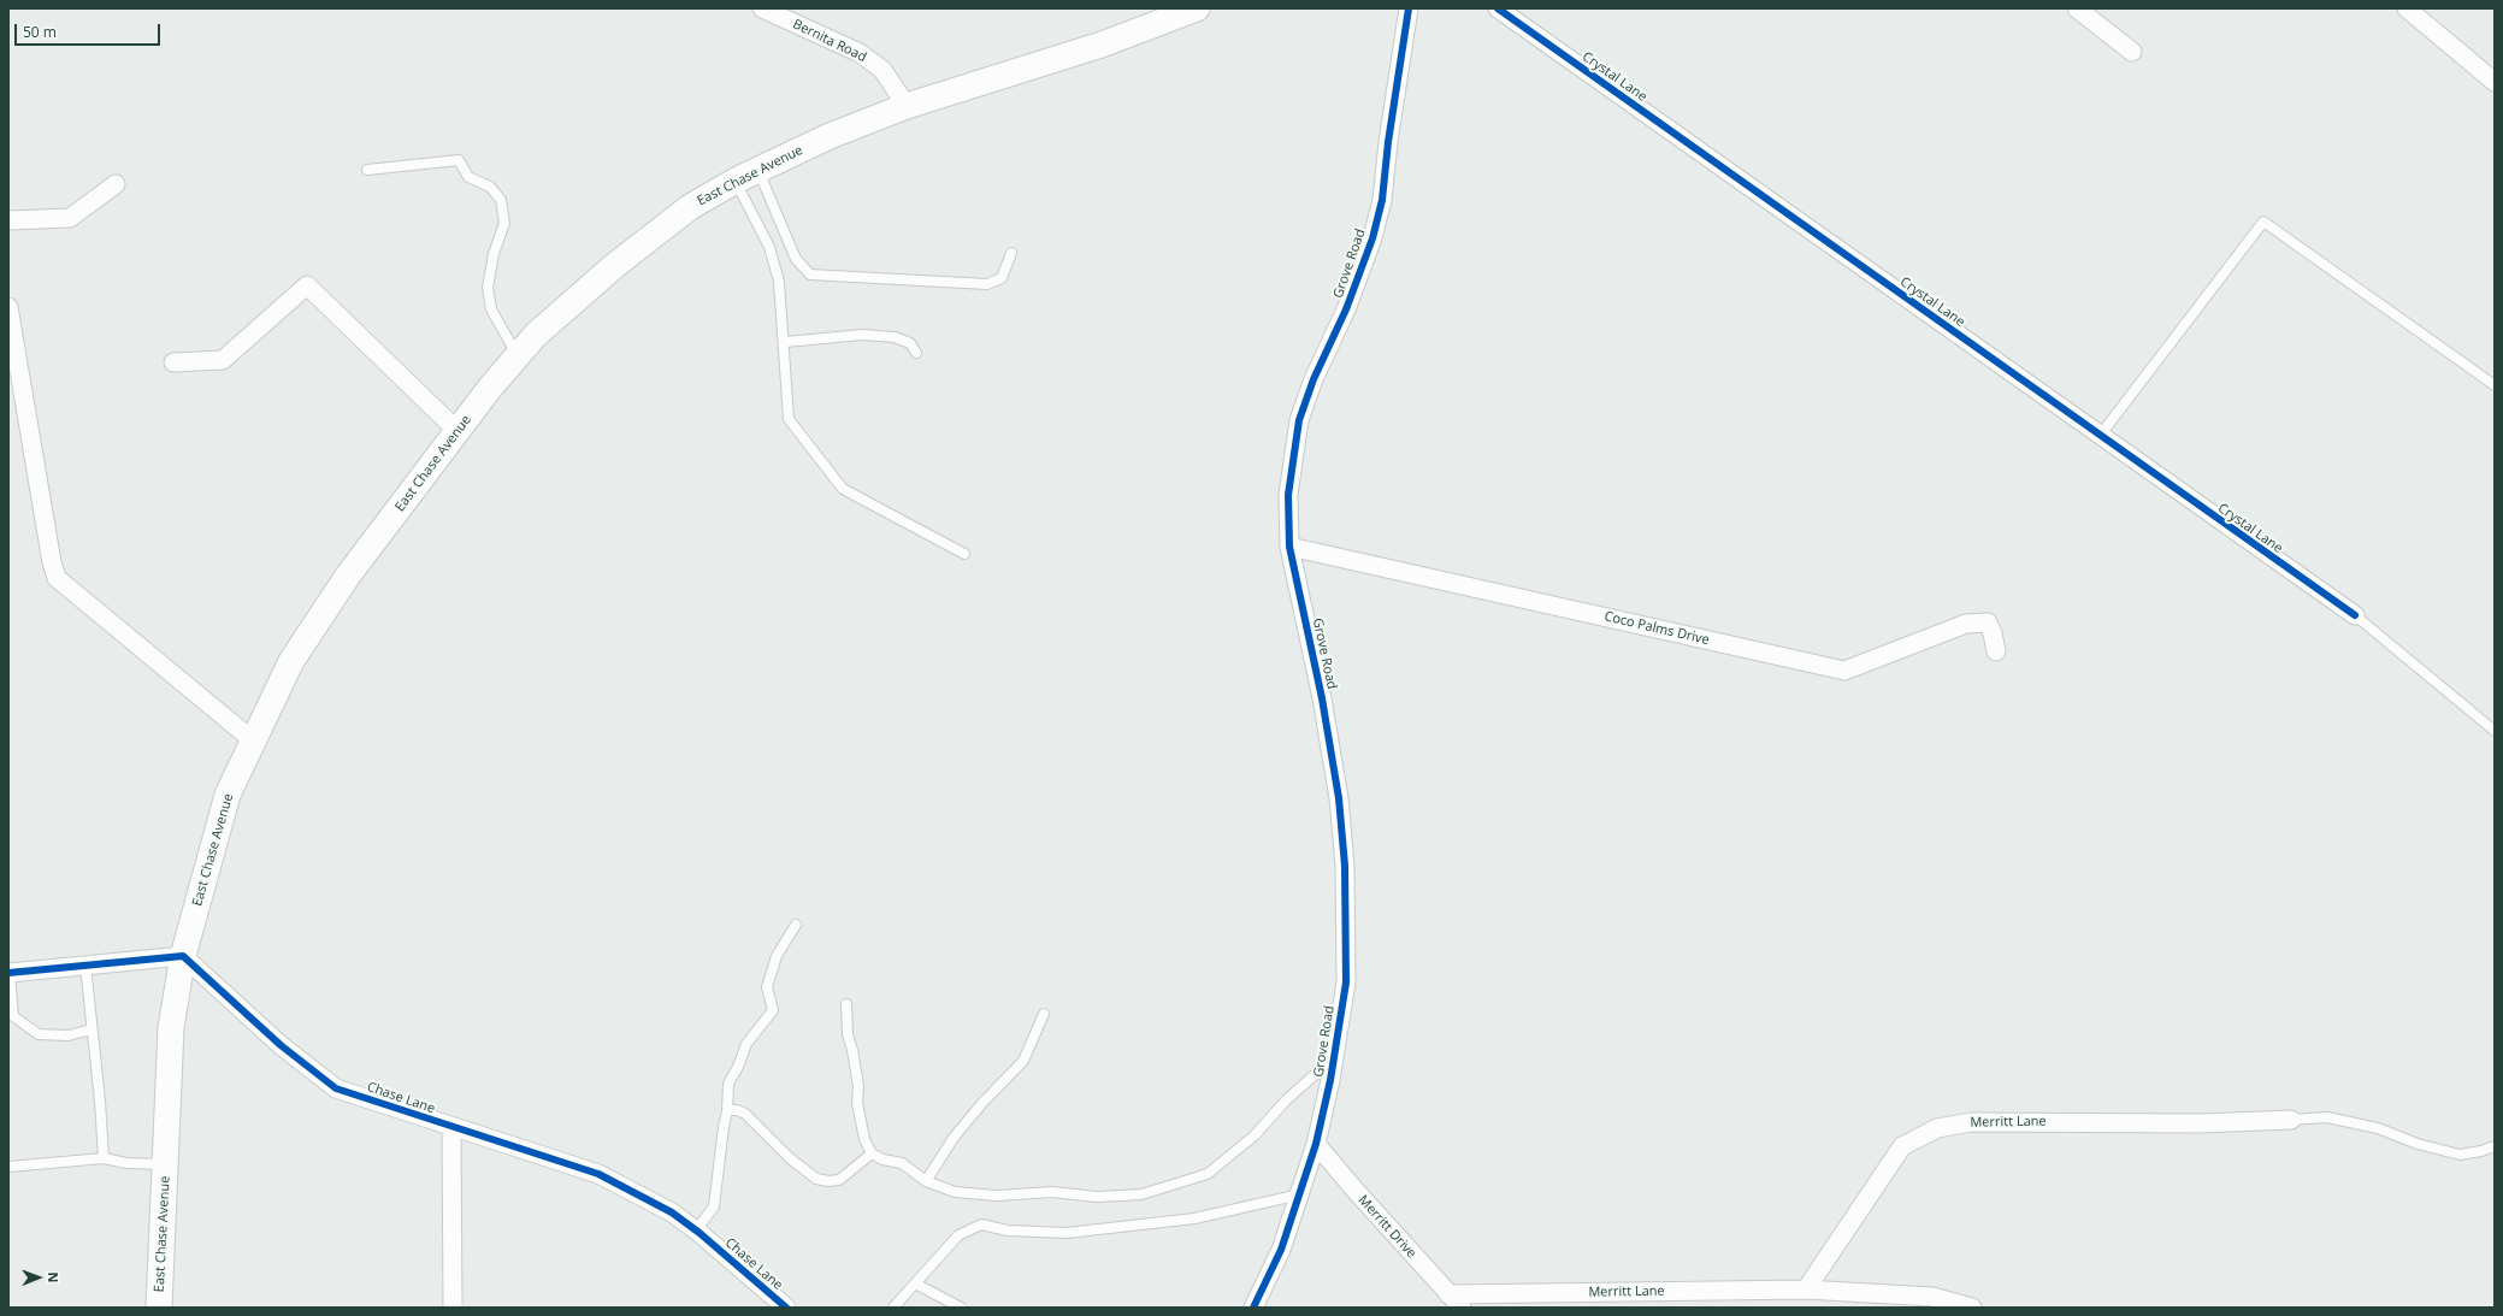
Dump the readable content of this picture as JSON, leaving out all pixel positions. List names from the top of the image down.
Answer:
{
  "streets": {
    "main road": ["East Chase Avenue"],
    "street": [
      "Bernita Road",
      "Crystal Lane",
      "Grove Road",
      "Coco Palms Drive",
      "Chase Lane",
      "Merritt Lane",
      "Merritt Drive"
    ]
  },
  "crossings": [
    ["Bernita Road", "East Chase Avenue"],
    ["East Chase Avenue", "Chase Lane"],
    ["Grove Road", "Coco Palms Drive"],
    ["Grove Road", "Merritt Drive"],
    ["Merritt Lane", "Merritt Drive"]
  ],
  "scale_bar": "50 m",
  "north": "right"
}
